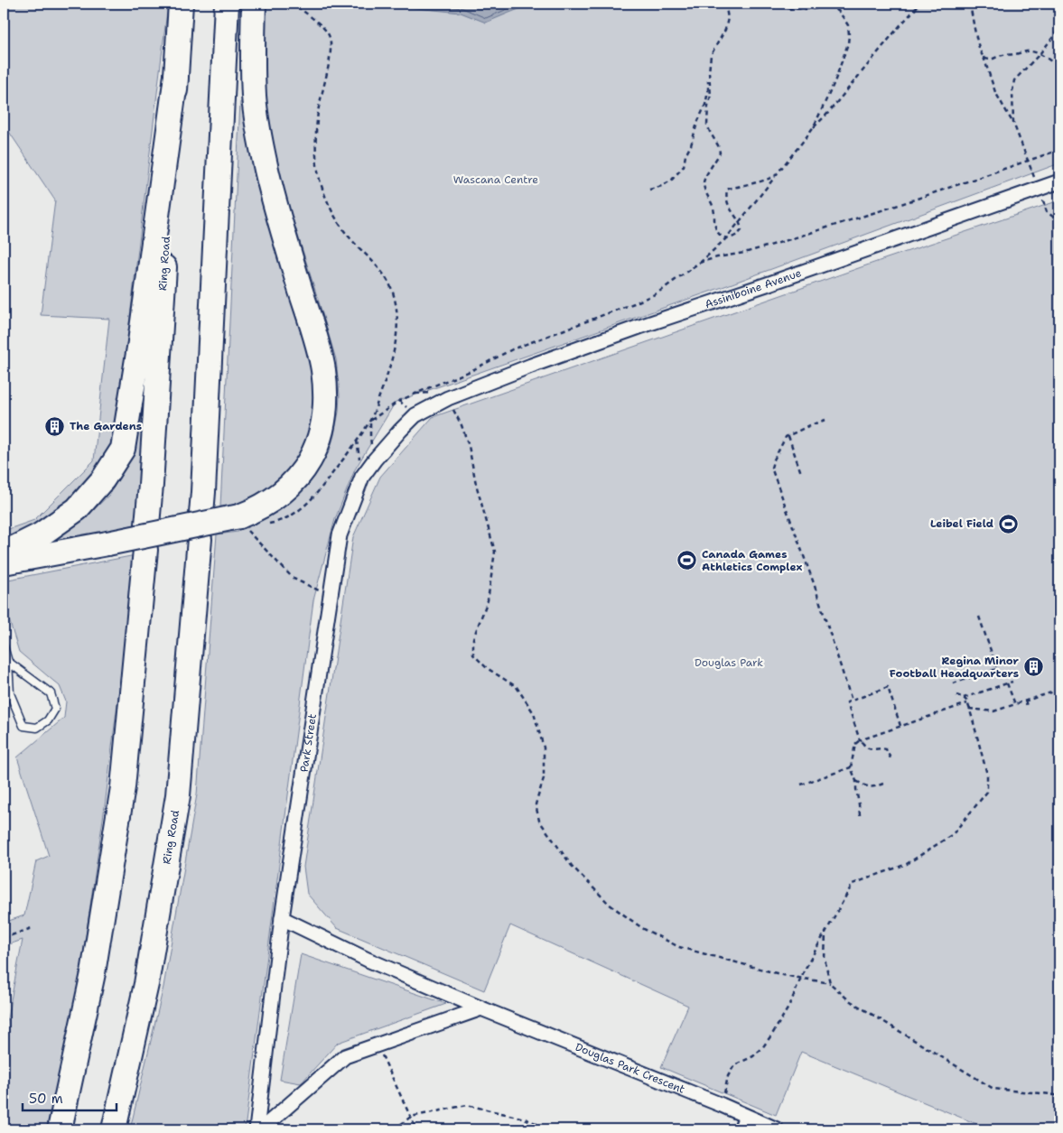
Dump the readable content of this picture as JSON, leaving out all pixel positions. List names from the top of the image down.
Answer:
{
  "streets": {
    "highway": ["Ring Road"],
    "street": ["Assiniboine Avenue", "Park Street", "Douglas Park Crescent"]
  },
  "crossings": [
    ["Assiniboine Avenue", "Park Street"],
    ["Park Street", "Douglas Park Crescent"]
  ],
  "parks": ["Wascana Centre", "Douglas Park"],
  "places": {
    "building": ["The Gardens", "Regina Minor Football Headquarters"],
    "sports": ["Leibel Field", "Canada Games Athletics Complex"]
  },
  "scale_bar": "50 m"
}
